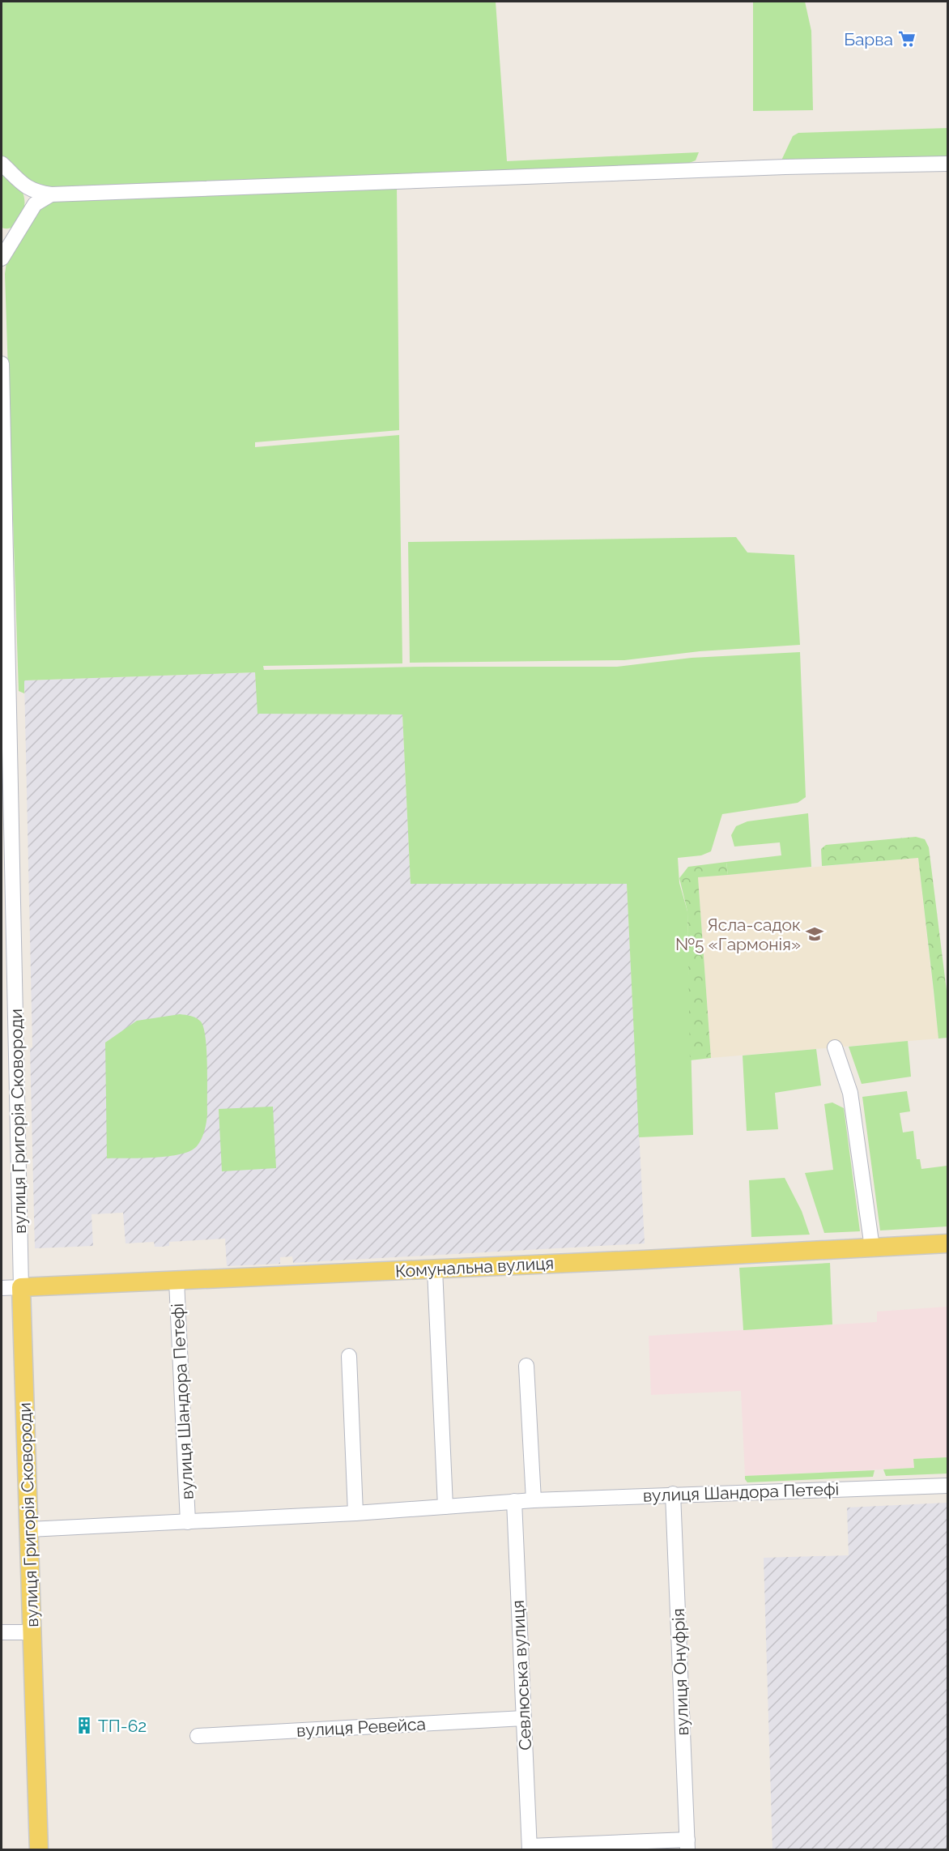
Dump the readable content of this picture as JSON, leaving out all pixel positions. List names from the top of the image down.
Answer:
{
  "streets": {
    "main road": ["вулиця Григорія Сковороди", "Комунальна вулиця"],
    "street": [
      "вулиця Шандора Петефі",
      "вулиця Онуфрія",
      "Севлюська вулиця",
      "вулиця Ревейса"
    ]
  },
  "crossings": [
    ["вулиця Григорія Сковороди", "Комунальна вулиця"],
    ["вулиця Григорія Сковороди", "вулиця Шандора Петефі"],
    ["Комунальна вулиця", "вулиця Шандора Петефі"],
    ["вулиця Шандора Петефі", "вулиця Онуфрія"],
    ["вулиця Шандора Петефі", "Севлюська вулиця"],
    ["Севлюська вулиця", "вулиця Ревейса"]
  ],
  "places": {
    "supermarket": ["Барва"],
    "school or university": ["Ясла-садок №5 «Гармонія»"],
    "building": ["ТП-62"]
  }
}
